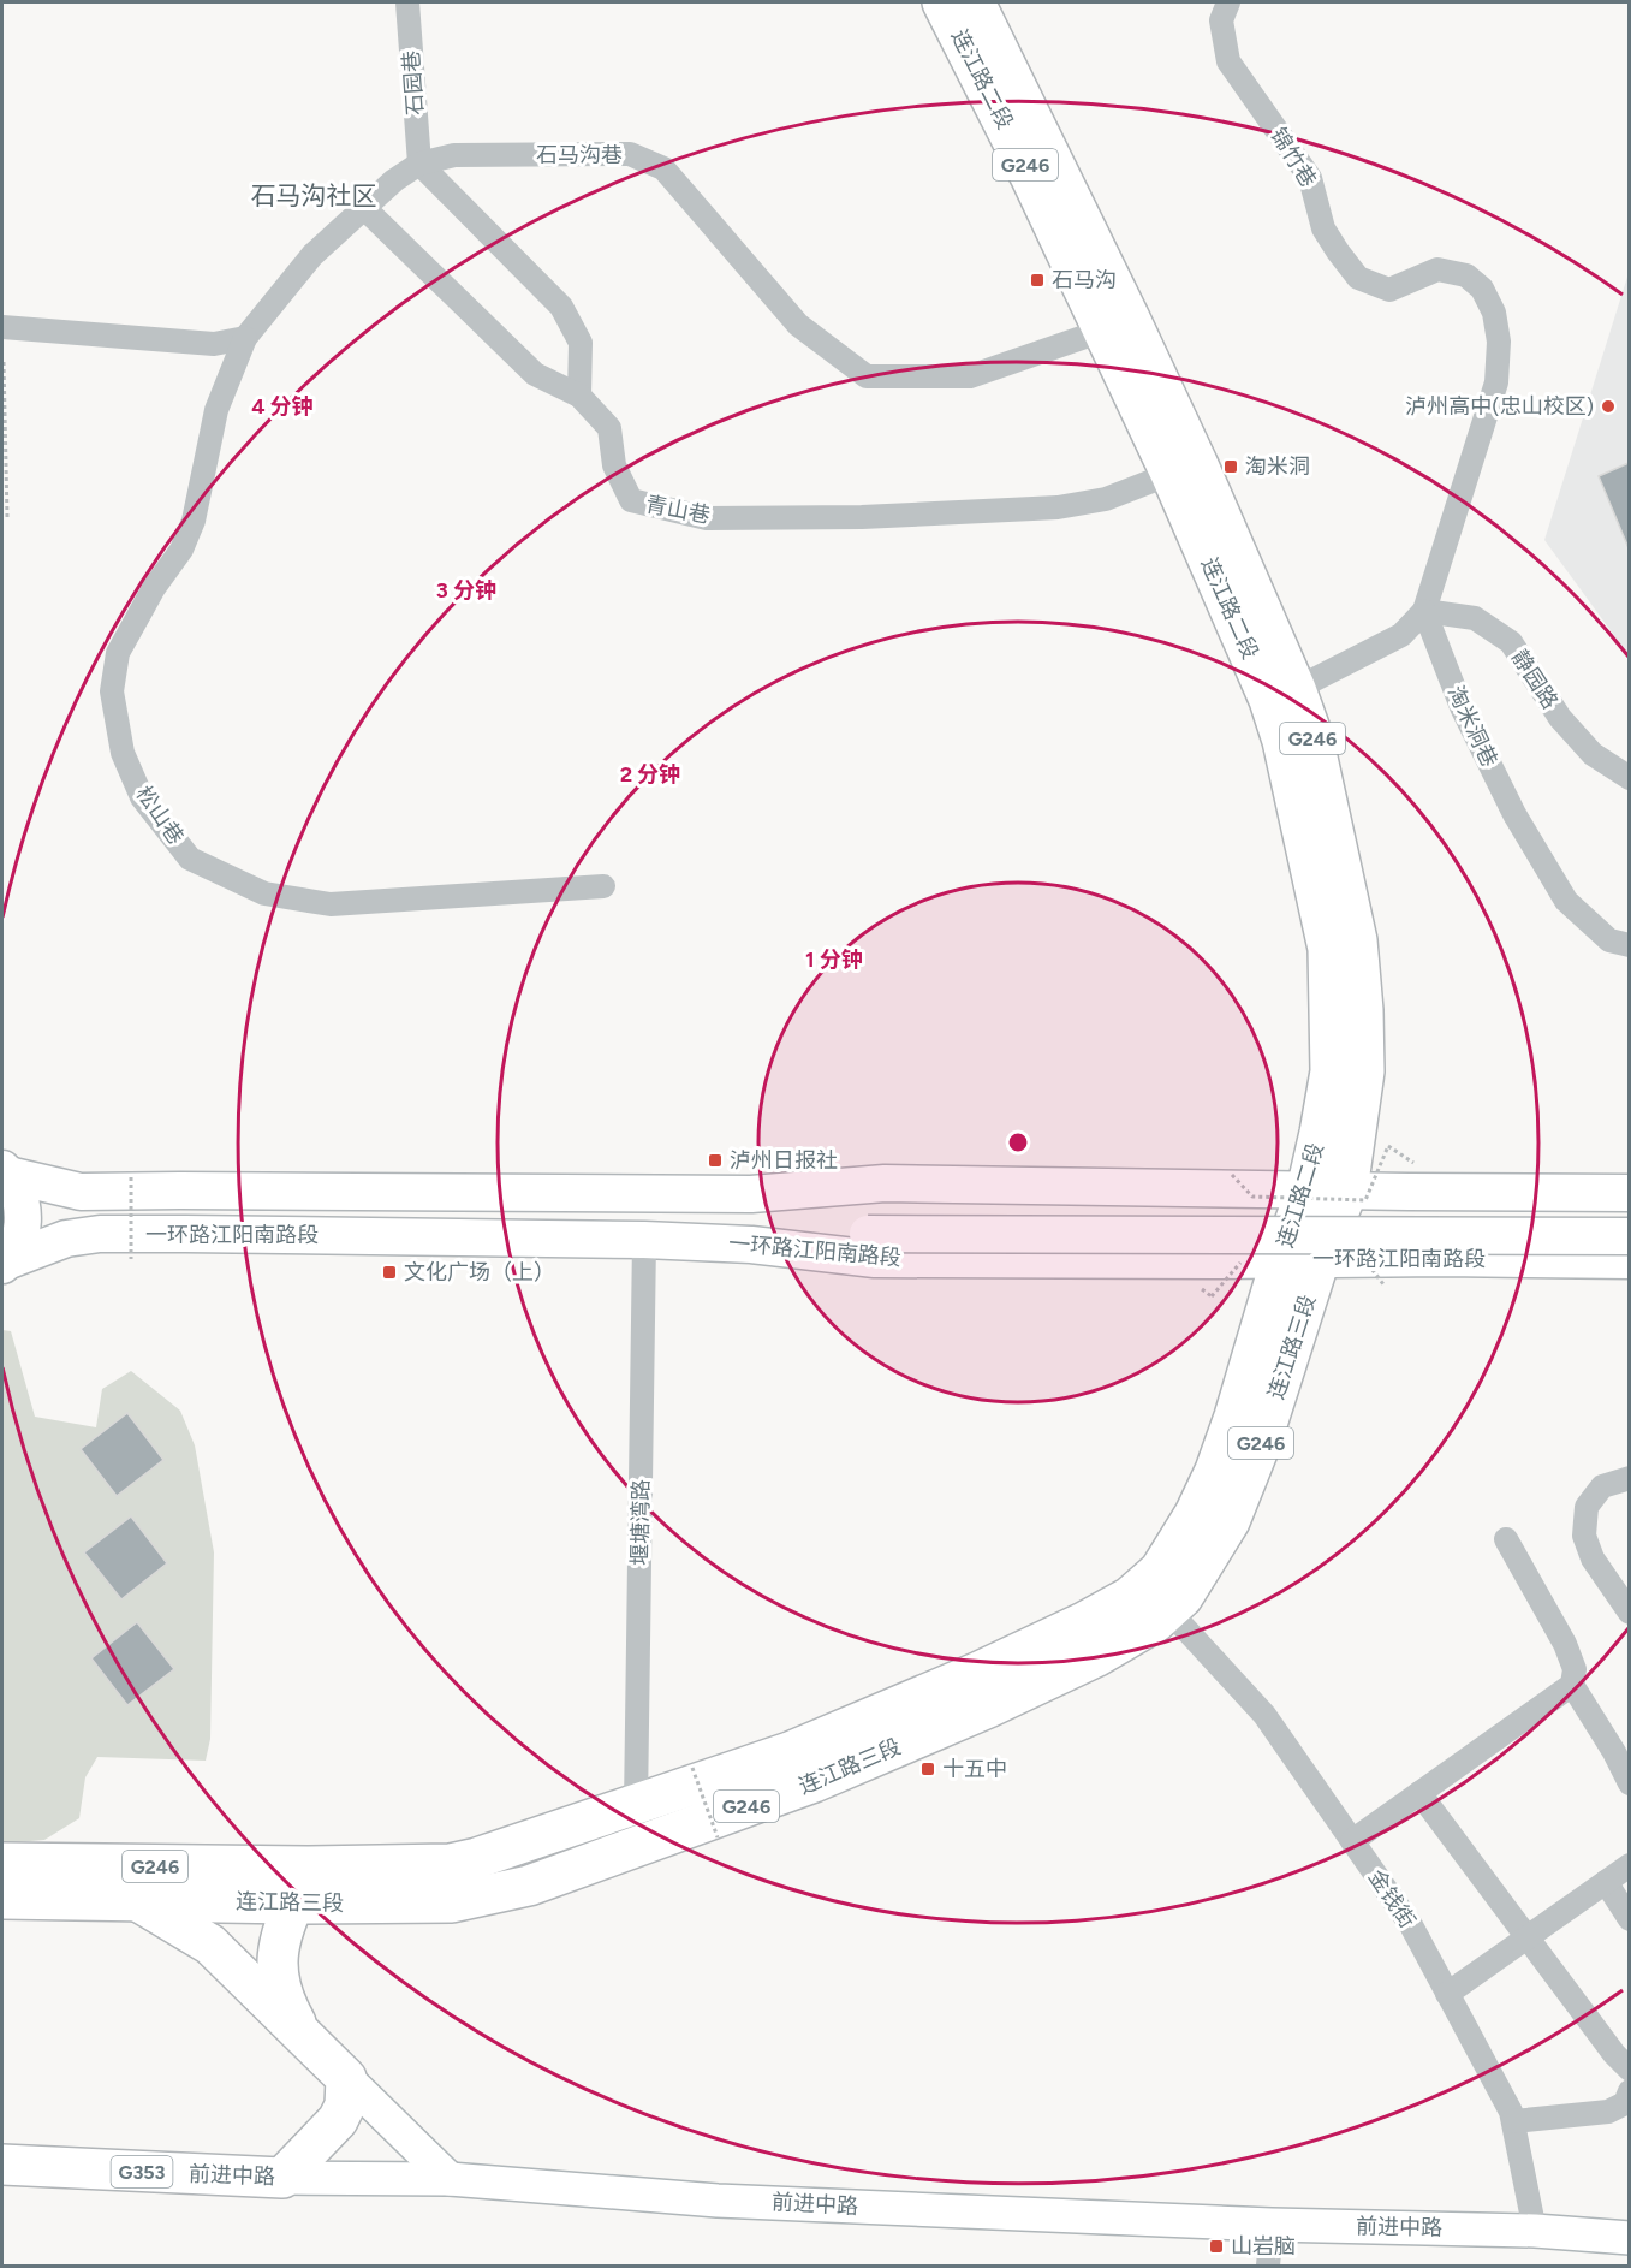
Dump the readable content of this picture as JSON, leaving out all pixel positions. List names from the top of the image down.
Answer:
{
  "streets": {
    "highway": [
      "连江路二段",
      "G246",
      "连江路三段",
      "G353",
      "前进中路"
    ],
    "main road": ["一环路江阳南路段"],
    "street": [
      "石园巷",
      "石马沟巷",
      "锦竹巷",
      "青山巷",
      "静园路",
      "淘米洞巷",
      "松山巷",
      "堰塘湾路",
      "金钱街"
    ]
  },
  "crossings": [
    ["连江路二段", "石马沟巷"],
    ["连江路二段", "青山巷"],
    ["连江路二段", "一环路江阳南路段"],
    ["连江路二段", "连江路三段"],
    ["石园巷", "石马沟巷"],
    ["石马沟巷", "青山巷"],
    ["石马沟巷", "松山巷"],
    ["锦竹巷", "静园路"],
    ["锦竹巷", "淘米洞巷"],
    ["静园路", "淘米洞巷"],
    ["一环路江阳南路段", "连江路三段"],
    ["一环路江阳南路段", "堰塘湾路"],
    ["连江路三段", "堰塘湾路"],
    ["连江路三段", "金钱街"],
    ["金钱街", "前进中路"]
  ],
  "districts": ["石马沟社区"],
  "places": {
    "transit": [
      "石马沟",
      "淘米洞",
      "泸州日报社",
      "文化广场（上）",
      "十五中",
      "山岩脑"
    ],
    "other": ["泸州高中(忠山校区)"]
  },
  "rings": [
    "4 分钟",
    "3 分钟",
    "2 分钟",
    "1 分钟"
  ]
}
